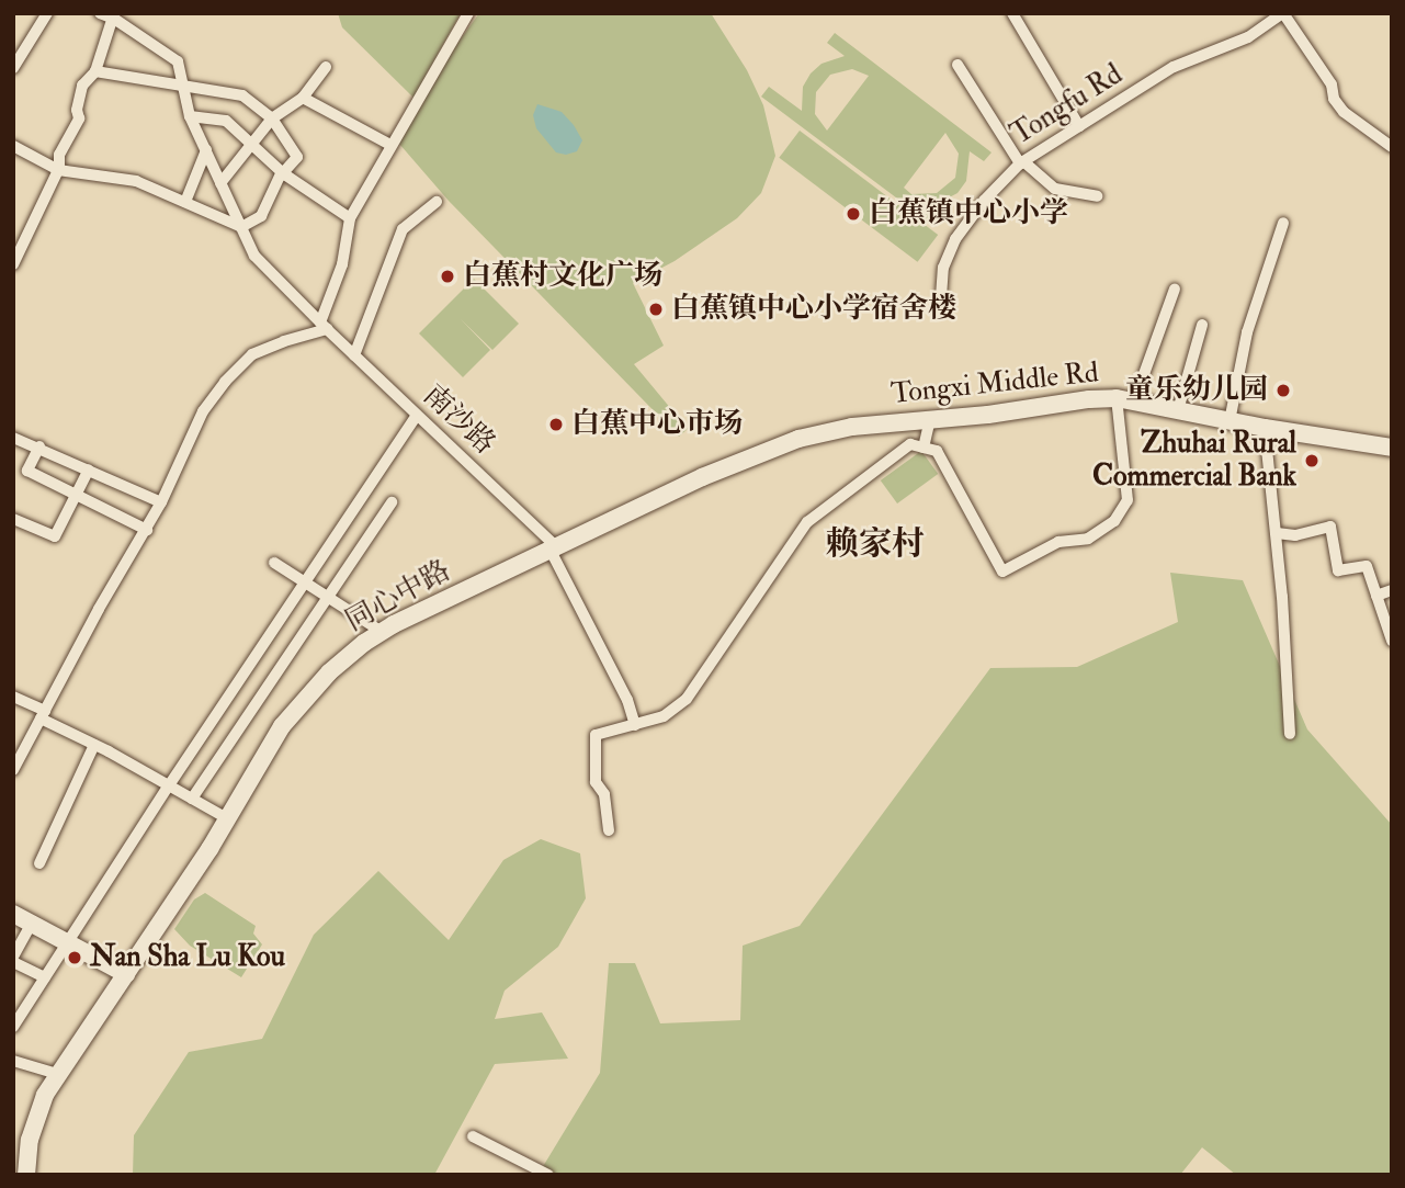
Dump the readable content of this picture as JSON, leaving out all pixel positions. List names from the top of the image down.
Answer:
{
  "streets": {
    "street": [
      "Tongfu Rd",
      "Tongxi Middle Rd",
      "南沙路",
      "同心中路"
    ]
  },
  "crossings": [
    ["Tongxi Middle Rd", "同心中路"],
    ["南沙路", "同心中路"]
  ],
  "districts": ["赖家村"],
  "places": [
    "白蕉镇中心小学",
    "白蕉村文化广场",
    "白蕉镇中心小学宿舍楼",
    "童乐幼儿园",
    "白蕉中心市场",
    "Zhuhai Rural Commercial Bank",
    "Nan Sha Lu Kou"
  ]
}
